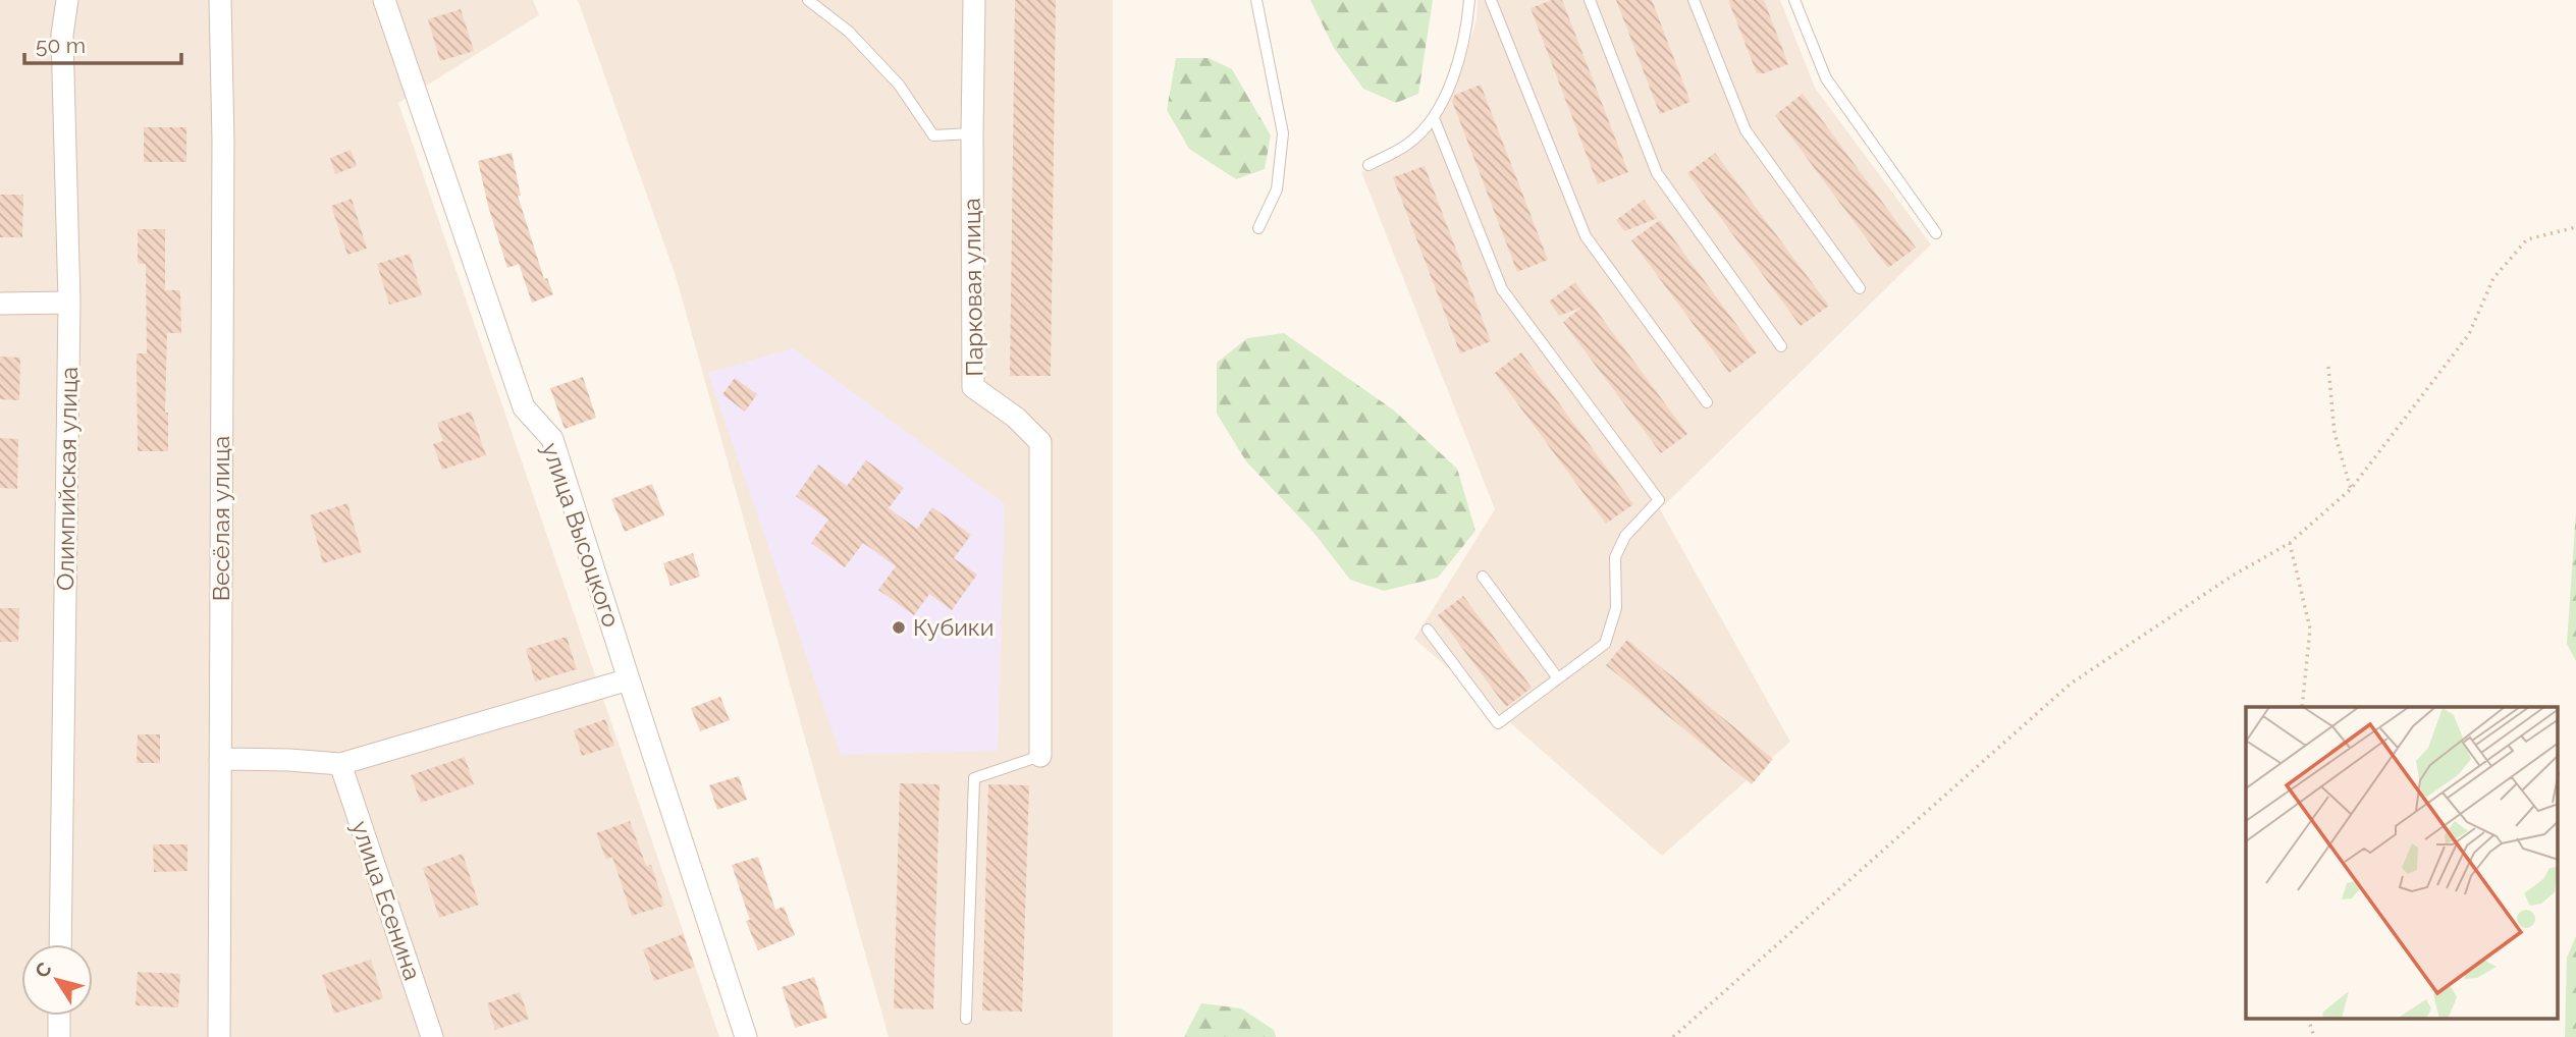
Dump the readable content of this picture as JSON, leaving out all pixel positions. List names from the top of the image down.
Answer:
{
  "streets": {
    "street": [
      "Парковая улица",
      "Олимпийская улица",
      "Весёлая улица",
      "улица Высоцкого",
      "улица Есенина"
    ]
  },
  "places": ["Кубики"],
  "scale_bar": "50 m",
  "north": "top left"
}
